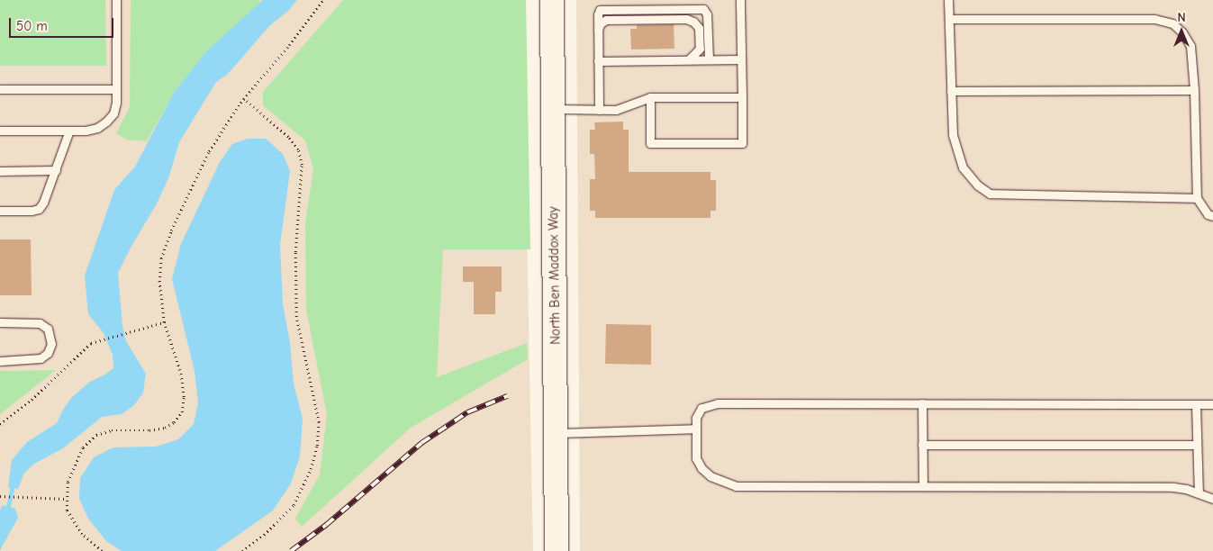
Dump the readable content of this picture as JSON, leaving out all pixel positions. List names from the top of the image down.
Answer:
{
  "streets": {
    "main road": ["North Ben Maddox Way"]
  },
  "scale_bar": "50 m",
  "north": "top"
}
